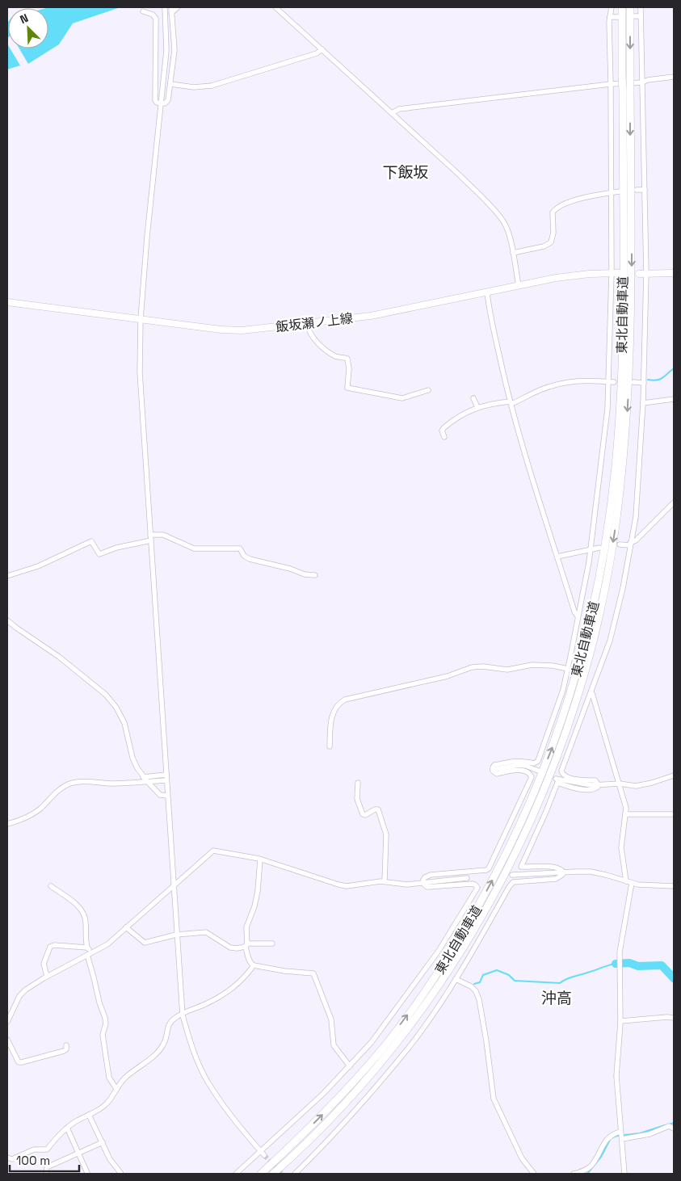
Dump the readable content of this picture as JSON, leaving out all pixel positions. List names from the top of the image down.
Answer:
{
  "streets": {
    "highway": ["東北自動車道"],
    "main road": ["飯坂瀬ノ上線"]
  },
  "districts": ["下飯坂", "沖高"],
  "scale_bar": "100 m",
  "north": "top left"
}
